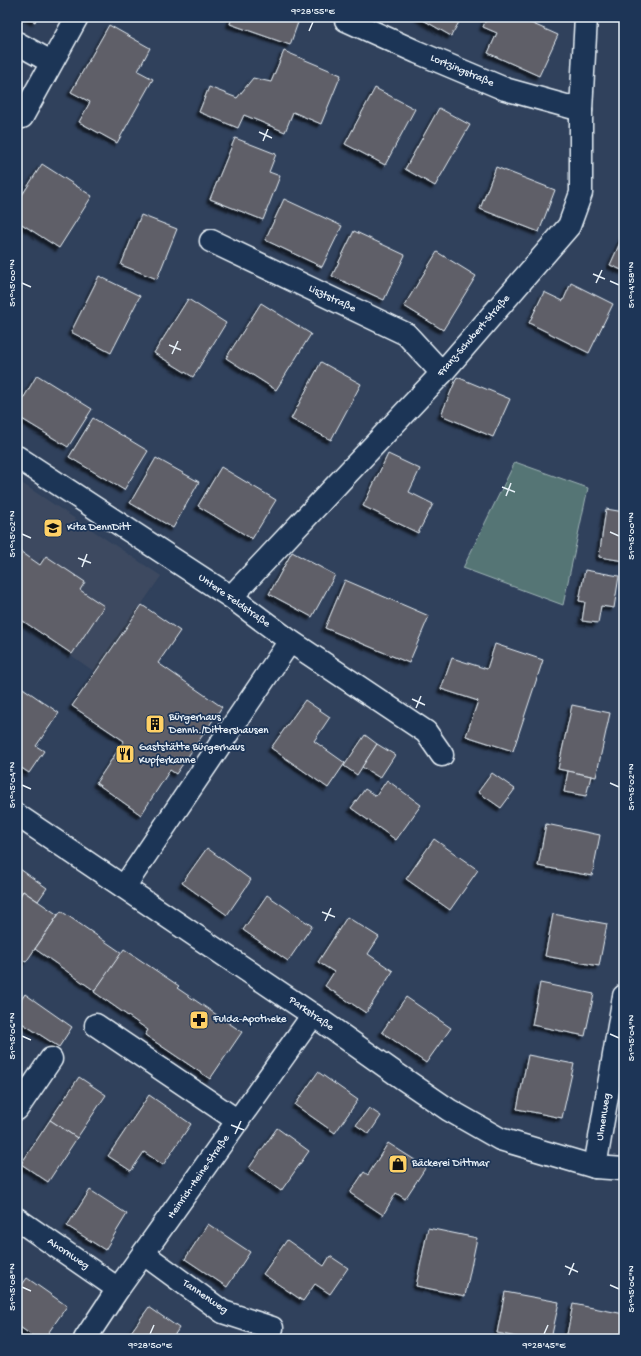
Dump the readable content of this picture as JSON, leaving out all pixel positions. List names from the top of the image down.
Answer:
{
  "streets": {
    "street": [
      "Lortzingstraße",
      "Lisztstraße",
      "Franz-Schubert-Straße",
      "Untere Feldstraße",
      "Parkstraße",
      "Ulmenweg",
      "Heinrich-Heine-Straße",
      "Ahornweg",
      "Tannenweg"
    ]
  },
  "crossings": [
    ["Lortzingstraße", "Franz-Schubert-Straße"],
    ["Lisztstraße", "Franz-Schubert-Straße"],
    ["Franz-Schubert-Straße", "Untere Feldstraße"],
    ["Parkstraße", "Ulmenweg"],
    ["Parkstraße", "Heinrich-Heine-Straße"],
    ["Heinrich-Heine-Straße", "Ahornweg"],
    ["Heinrich-Heine-Straße", "Tannenweg"]
  ],
  "places": {
    "school or university": ["Kita DennDitt"],
    "building": ["Bürgerhaus Dennh./Dittershausen"],
    "restaurant": ["Gaststätte Bürgerhaus Kupferkanne"],
    "pharmacy": ["Fulda-Apotheke"],
    "shop": ["Bäckerei Dittmar"]
  },
  "coordinates": [
    "9°28'55\"E",
    "51°15'00\"N",
    "51°14'58\"N",
    "51°15'02\"N",
    "51°15'04\"N",
    "51°15'06\"N",
    "51°15'08\"N",
    "9°28'50\"E",
    "9°28'45\"E"
  ]
}
